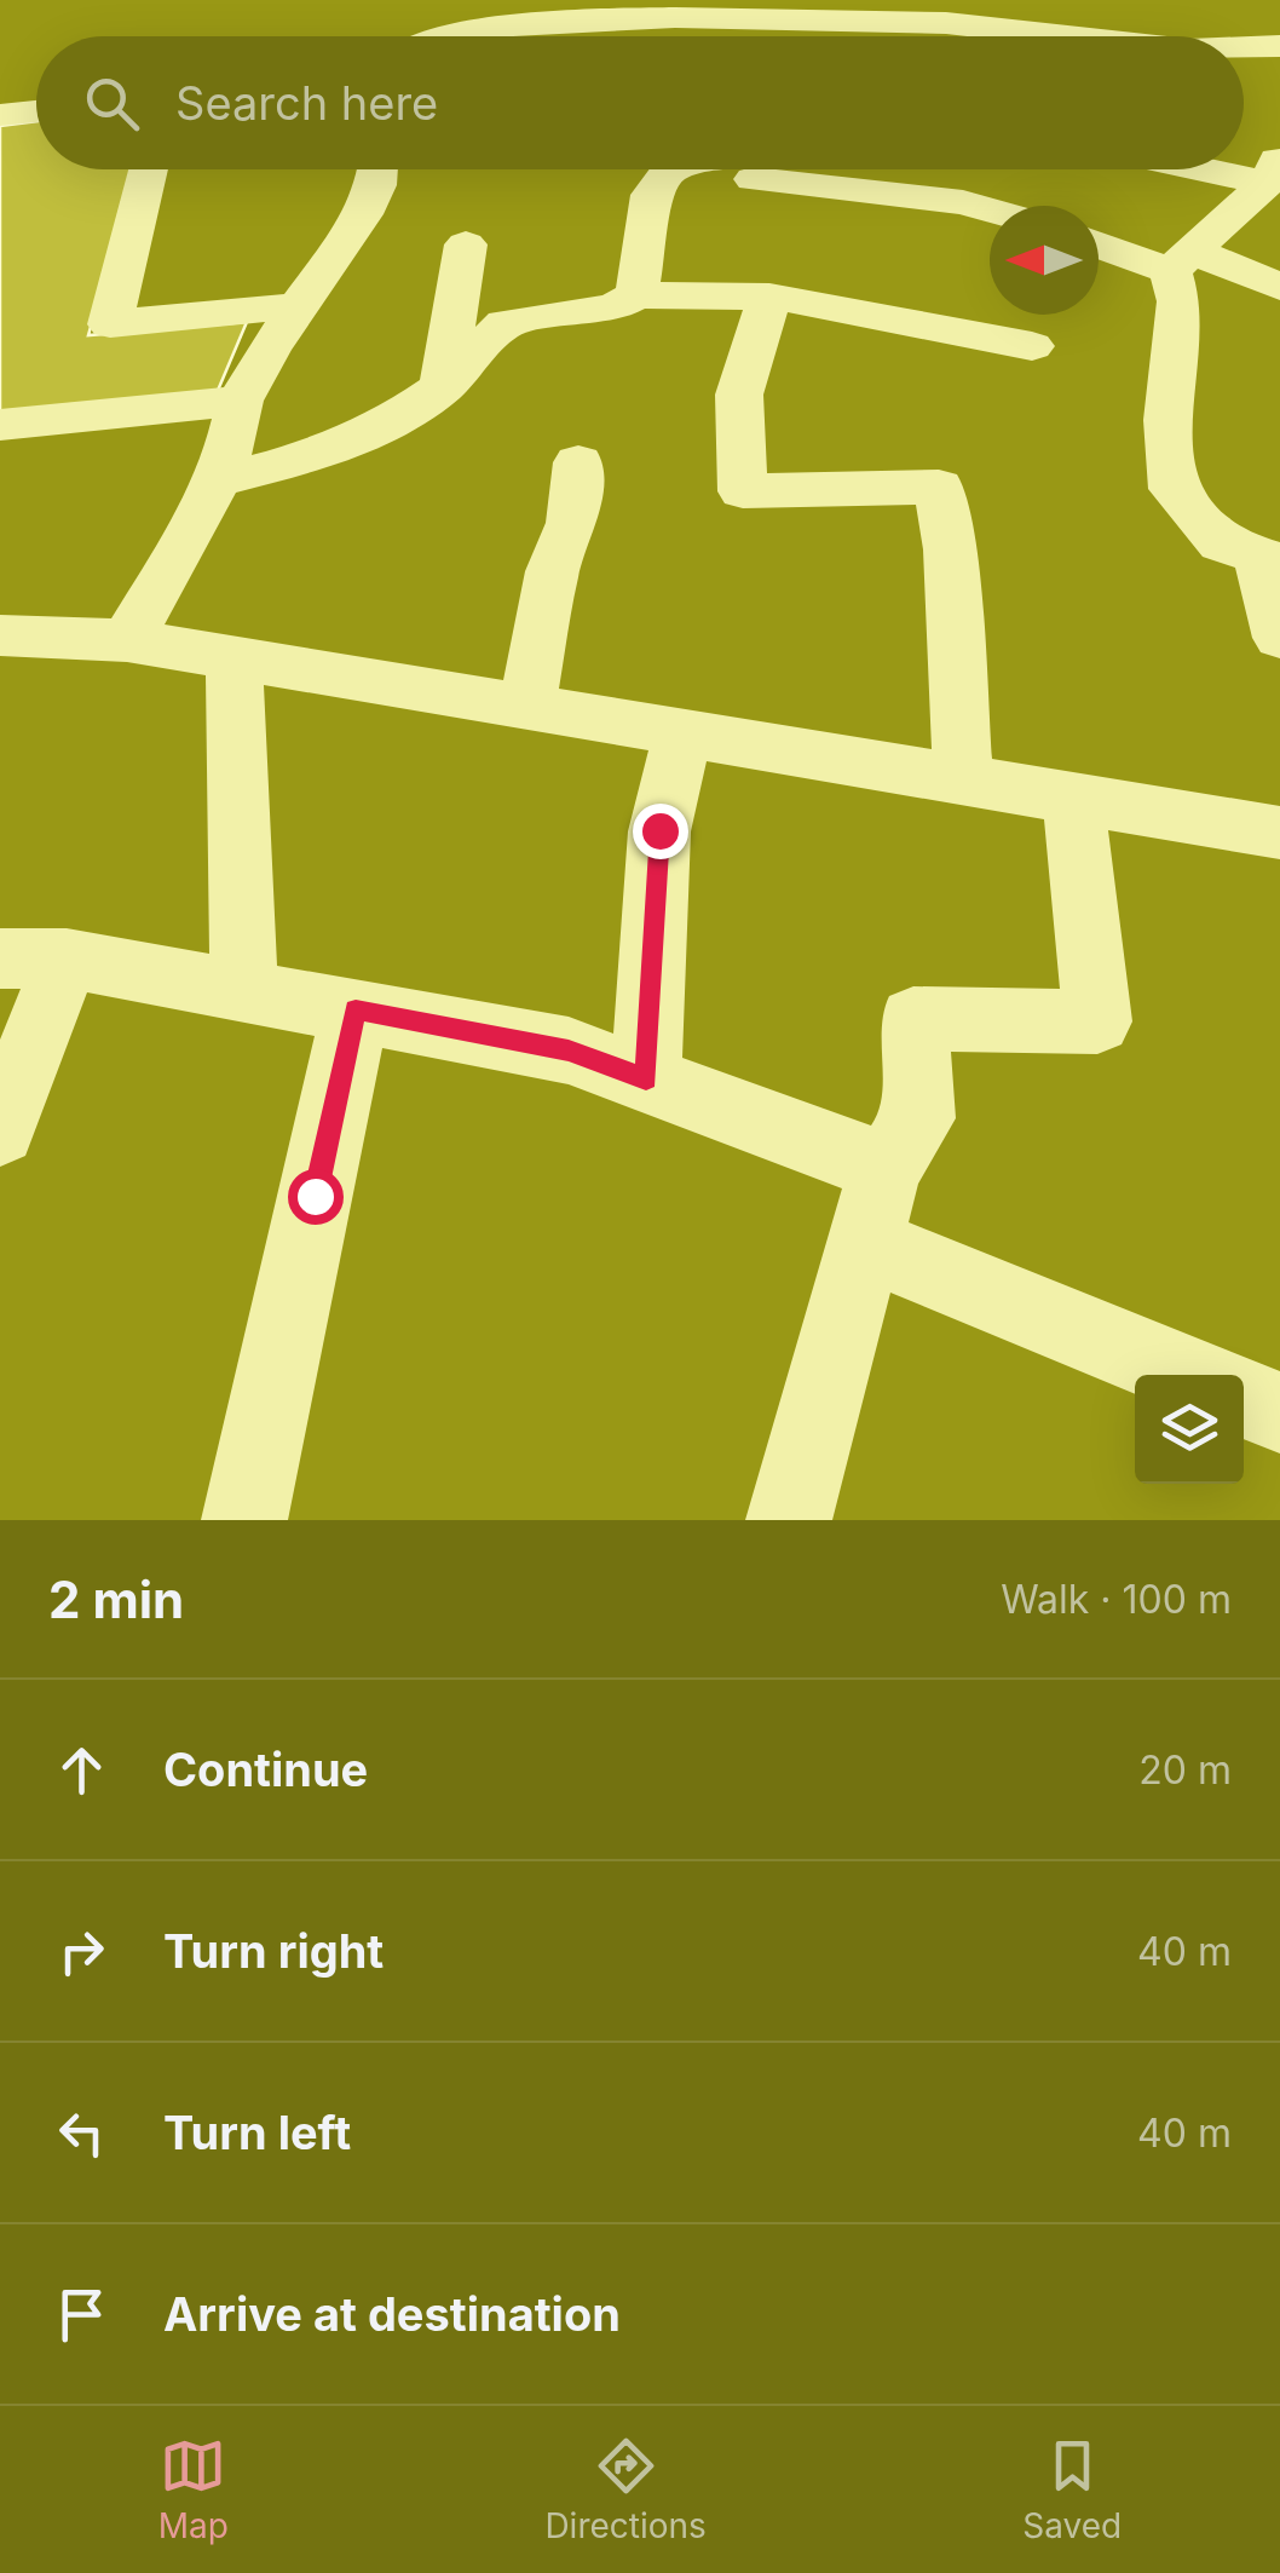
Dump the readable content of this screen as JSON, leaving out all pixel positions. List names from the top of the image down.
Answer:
{
  "north": "left",
  "page": {
    "search": "Search here",
    "heading": ["2 min", "Walk · 100 m"],
    "list": [
      ["Continue", "20 m"],
      ["Turn right", "40 m"],
      ["Turn left", "40 m"],
      "Arrive at destination"
    ],
    "nav": ["Map", "Directions", "Saved"]
  }
}
